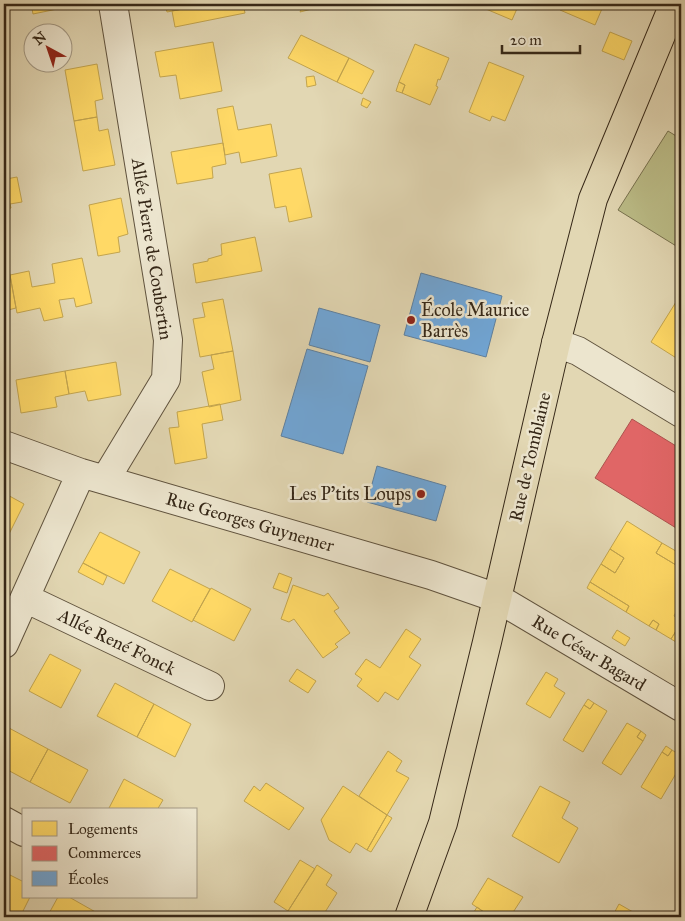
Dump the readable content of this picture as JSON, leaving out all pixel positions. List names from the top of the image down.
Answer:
{
  "streets": {
    "main road": ["Rue de Tomblaine"],
    "street": [
      "Allée Pierre de Coubertin",
      "Rue Georges Guynemer",
      "Allée René Fonck",
      "Rue César Bagard"
    ]
  },
  "crossings": [
    ["Allée Pierre de Coubertin", "Rue Georges Guynemer"],
    ["Allée Pierre de Coubertin", "Allée René Fonck"],
    ["Rue de Tomblaine", "Rue Georges Guynemer"],
    ["Rue de Tomblaine", "Rue César Bagard"],
    ["Rue Georges Guynemer", "Rue César Bagard"]
  ],
  "places": ["École Maurice Barrès", "Les P'tits Loups"],
  "legend": ["Logements", "Commerces", "Écoles"],
  "scale_bar": "20 m",
  "north": "top left"
}
